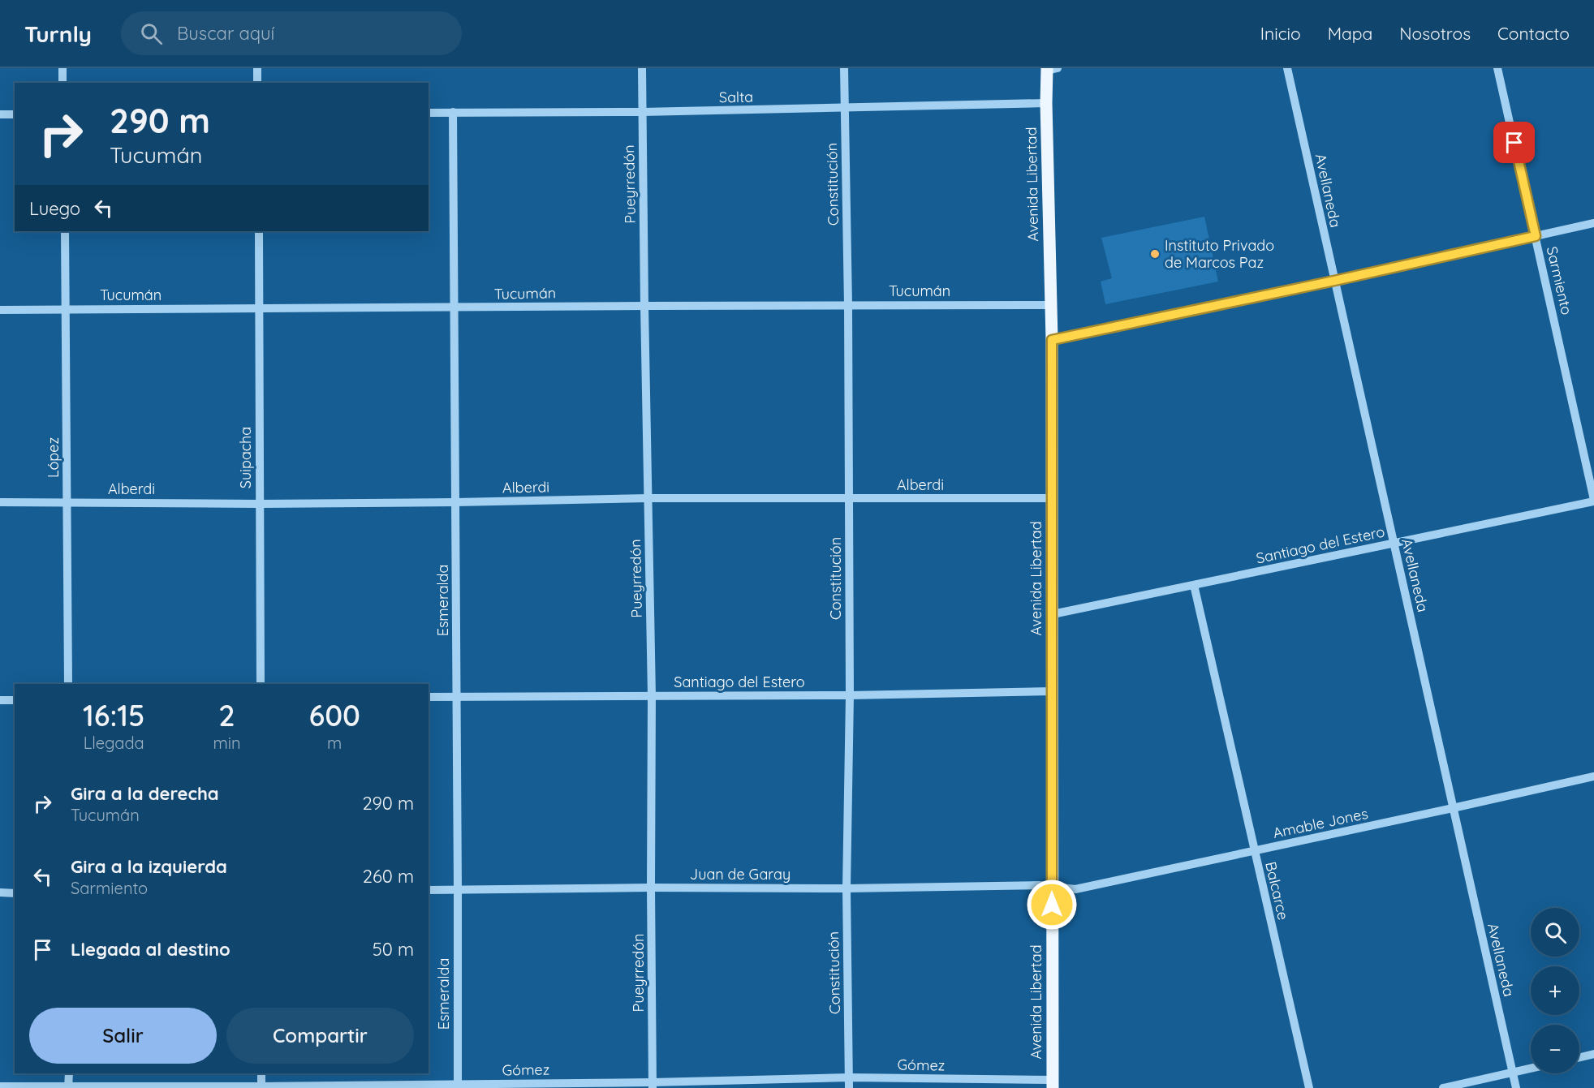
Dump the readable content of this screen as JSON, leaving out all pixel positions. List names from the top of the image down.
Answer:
{
  "streets": {
    "main road": ["Avenida Libertad"],
    "street": [
      "Salta",
      "Pueyrredón",
      "Constitución",
      "Avellaneda",
      "Sarmiento",
      "Tucumán",
      "López",
      "Suipacha",
      "Alberdi",
      "Santiago del Estero",
      "Esmeralda",
      "Amable Jones",
      "Juan de Garay",
      "Balcarce",
      "Gómez"
    ]
  },
  "crossings": [
    ["Salta", "Pueyrredón"],
    ["Salta", "Constitución"],
    ["Salta", "Avenida Libertad"],
    ["Salta", "Esmeralda"],
    ["Pueyrredón", "Tucumán"],
    ["Pueyrredón", "Alberdi"],
    ["Pueyrredón", "Santiago del Estero"],
    ["Pueyrredón", "Juan de Garay"],
    ["Pueyrredón", "Gómez"],
    ["Constitución", "Tucumán"],
    ["Constitución", "Alberdi"],
    ["Constitución", "Santiago del Estero"],
    ["Constitución", "Juan de Garay"],
    ["Constitución", "Gómez"],
    ["Avenida Libertad", "Tucumán"],
    ["Avenida Libertad", "Alberdi"],
    ["Avenida Libertad", "Santiago del Estero"],
    ["Avenida Libertad", "Amable Jones"],
    ["Avenida Libertad", "Juan de Garay"],
    ["Avenida Libertad", "Gómez"],
    ["Avellaneda", "Santiago del Estero"],
    ["Avellaneda", "Amable Jones"],
    ["Sarmiento", "Santiago del Estero"],
    ["Tucumán", "López"],
    ["Tucumán", "Suipacha"],
    ["Tucumán", "Esmeralda"],
    ["López", "Alberdi"],
    ["Suipacha", "Alberdi"],
    ["Alberdi", "Esmeralda"],
    ["Santiago del Estero", "Esmeralda"],
    ["Santiago del Estero", "Balcarce"],
    ["Esmeralda", "Juan de Garay"],
    ["Esmeralda", "Gómez"],
    ["Amable Jones", "Juan de Garay"],
    ["Amable Jones", "Balcarce"]
  ],
  "places": ["Instituto Privado de Marcos Paz"],
  "page": {
    "header": "Turnly",
    "search": "Buscar aquí",
    "nav": [
      "Inicio",
      "Mapa",
      "Nosotros",
      "Contacto"
    ],
    "turn": ["290 m", "Tucumán"],
    "then": "Luego",
    "eta": [
      "16:15",
      "Llegada",
      "2",
      "min",
      "600",
      "m"
    ],
    "list": [
      {
        "name": "Gira a la derecha",
        "note": "Tucumán",
        "value": "290 m"
      },
      {
        "name": "Gira a la izquierda",
        "note": "Sarmiento",
        "value": "260 m"
      },
      {
        "name": "Llegada al destino",
        "value": "50 m"
      }
    ],
    "map_buttons": ["+", "−"],
    "buttons": ["Salir", "Compartir"]
  }
}
